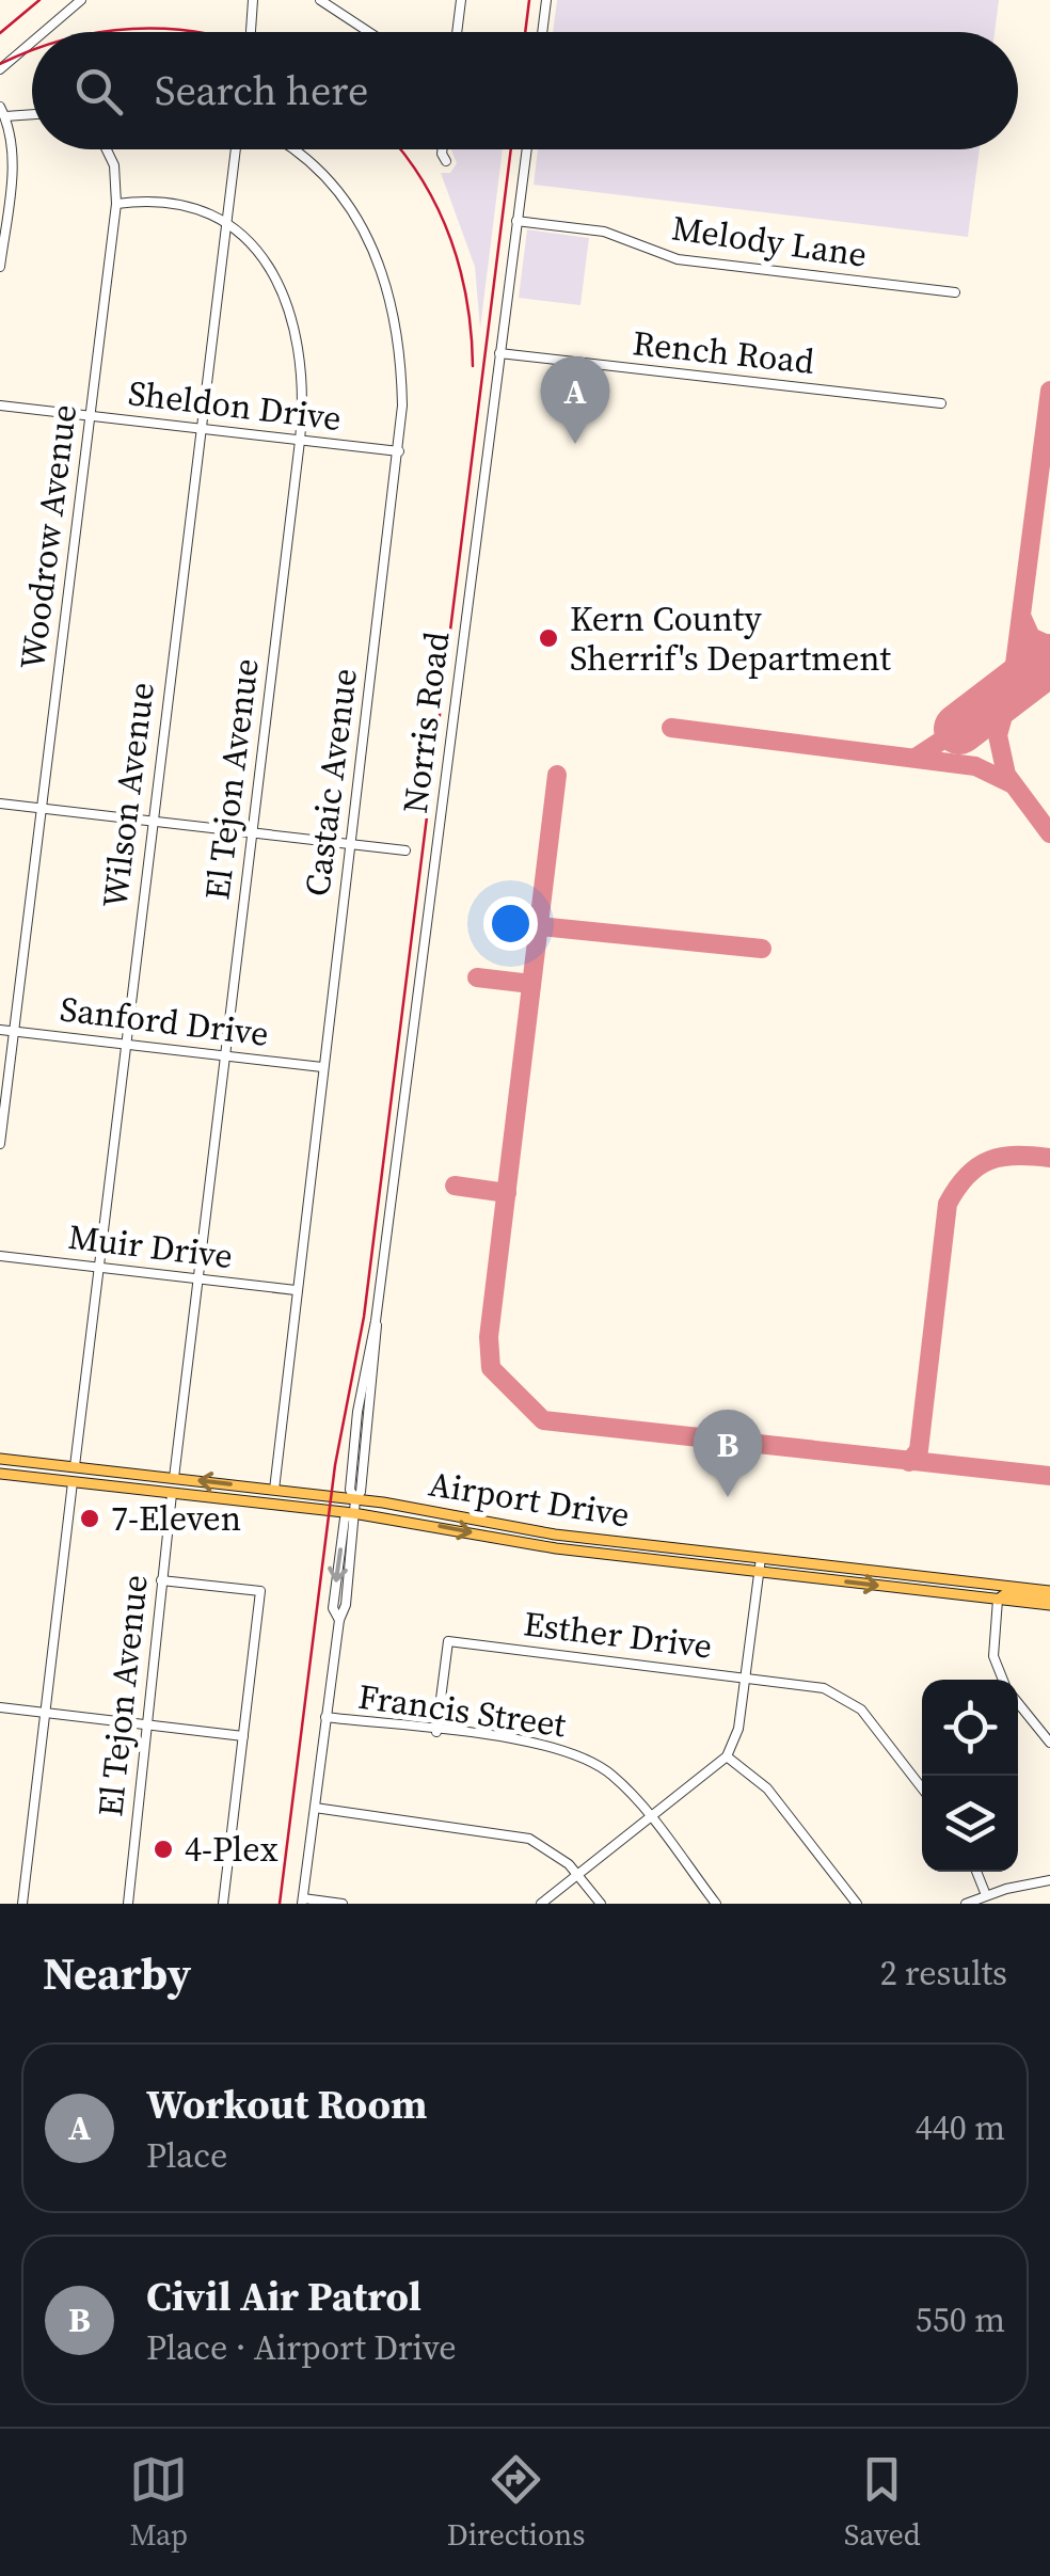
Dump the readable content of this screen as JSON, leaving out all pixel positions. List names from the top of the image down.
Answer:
{
  "streets": {
    "main road": ["Airport Drive"],
    "street": [
      "Melody Lane",
      "Rench Road",
      "Sheldon Drive",
      "Woodrow Avenue",
      "Norris Road",
      "El Tejon Avenue",
      "Castaic Avenue",
      "Wilson Avenue",
      "Sanford Drive",
      "Muir Drive",
      "Esther Drive",
      "Francis Street"
    ]
  },
  "crossings": [
    ["Melody Lane", "Norris Road"],
    ["Rench Road", "Norris Road"],
    ["Sheldon Drive", "Woodrow Avenue"],
    ["Sheldon Drive", "El Tejon Avenue"],
    ["Sheldon Drive", "Castaic Avenue"],
    ["Sheldon Drive", "Wilson Avenue"],
    ["Woodrow Avenue", "El Tejon Avenue"],
    ["Woodrow Avenue", "Sanford Drive"],
    ["Norris Road", "Airport Drive"],
    ["Norris Road", "Francis Street"],
    ["El Tejon Avenue", "Wilson Avenue"],
    ["El Tejon Avenue", "Sanford Drive"],
    ["El Tejon Avenue", "Muir Drive"],
    ["El Tejon Avenue", "Airport Drive"],
    ["Castaic Avenue", "Sanford Drive"],
    ["Castaic Avenue", "Muir Drive"],
    ["Castaic Avenue", "Airport Drive"],
    ["Wilson Avenue", "Sanford Drive"],
    ["Wilson Avenue", "Muir Drive"],
    ["Wilson Avenue", "Airport Drive"],
    ["Esther Drive", "Francis Street"]
  ],
  "places": ["Kern County Sherrif's Department", "7-Eleven", "4-Plex"],
  "page": {
    "search": "Search here",
    "pins": ["A", "B"],
    "heading": ["Nearby", "2 results"],
    "list": [
      {
        "mark": "A",
        "name": "Workout Room",
        "note": "Place",
        "value": "440 m"
      },
      {
        "mark": "B",
        "name": "Civil Air Patrol",
        "note": "Place · Airport Drive",
        "value": "550 m"
      }
    ],
    "nav": ["Map", "Directions", "Saved"]
  }
}
